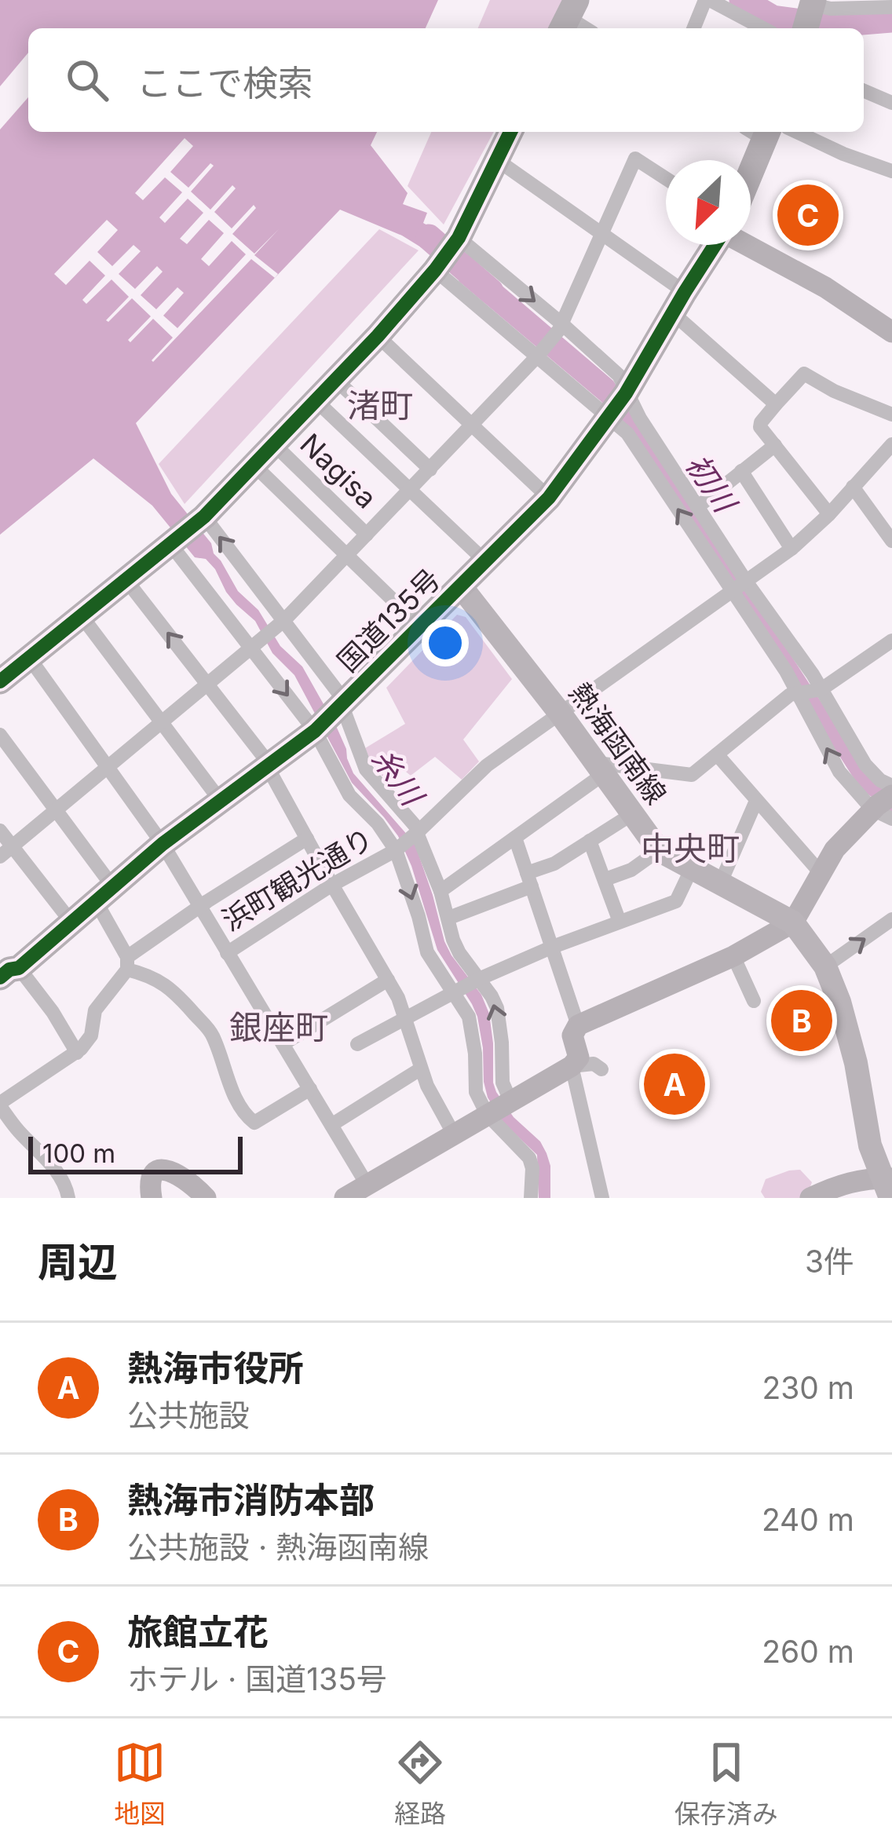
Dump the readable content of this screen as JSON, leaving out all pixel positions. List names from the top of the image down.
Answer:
{
  "streets": {
    "highway": ["国道135号"],
    "main road": ["熱海函南線"],
    "street": ["Nagisa", "浜町観光通り"]
  },
  "crossings": [
    ["国道135号", "熱海函南線"],
    ["熱海函南線", "浜町観光通り"]
  ],
  "districts": ["渚町", "中央町", "銀座町"],
  "water": ["初川", "糸川"],
  "scale_bar": "100 m",
  "north": "bottom left",
  "page": {
    "search": "ここで検索",
    "pins": ["C", "B", "A"],
    "scale": "100 m",
    "heading": ["周辺", "3件"],
    "list": [
      {
        "mark": "A",
        "name": "熱海市役所",
        "note": "公共施設",
        "value": "230 m"
      },
      {
        "mark": "B",
        "name": "熱海市消防本部",
        "note": "公共施設 · 熱海函南線",
        "value": "240 m"
      },
      {
        "mark": "C",
        "name": "旅館立花",
        "note": "ホテル · 国道135号",
        "value": "260 m"
      }
    ],
    "nav": ["地図", "経路", "保存済み"]
  }
}
